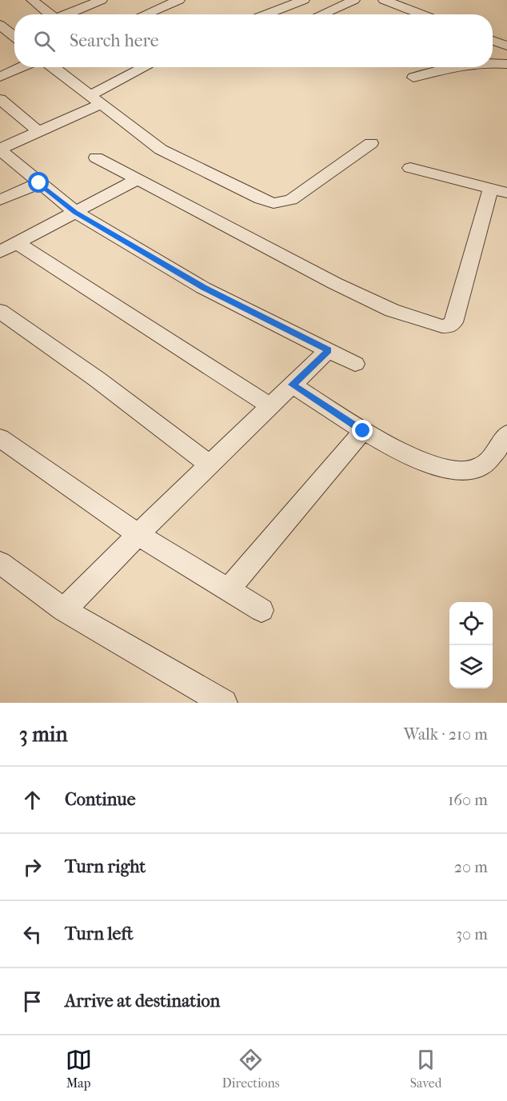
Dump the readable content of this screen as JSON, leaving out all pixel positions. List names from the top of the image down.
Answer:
{
  "page": {
    "search": "Search here",
    "heading": ["3 min", "Walk · 210 m"],
    "list": [
      ["Continue", "160 m"],
      ["Turn right", "20 m"],
      ["Turn left", "30 m"],
      "Arrive at destination"
    ],
    "nav": ["Map", "Directions", "Saved"]
  }
}
